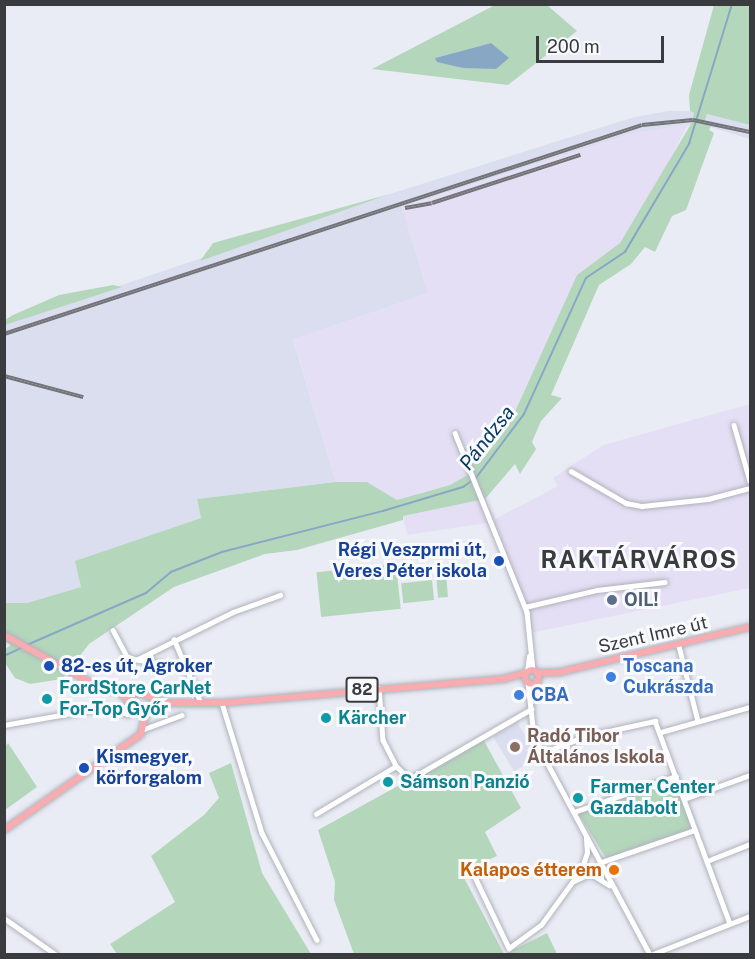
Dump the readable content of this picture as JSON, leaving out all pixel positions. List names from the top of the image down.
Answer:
{
  "streets": {
    "main road": ["Szent Imre út", "82"]
  },
  "crossings": [
    ["Szent Imre út", "82"]
  ],
  "districts": ["RAKTÁRVÁROS"],
  "water": ["Pándzsa"],
  "places": [
    "Régi Veszprmi út, Veres Péter iskola",
    "OIL!",
    "82-es út, Agroker",
    "Toscana Cukrászda",
    "CBA",
    "FordStore CarNet For-Top Győr",
    "Kärcher",
    "Radó Tibor Általános Iskola",
    "Kismegyer, körforgalom",
    "Sámson Panzió",
    "Farmer Center Gazdabolt",
    "Kalapos étterem"
  ],
  "scale_bar": "200 m"
}
